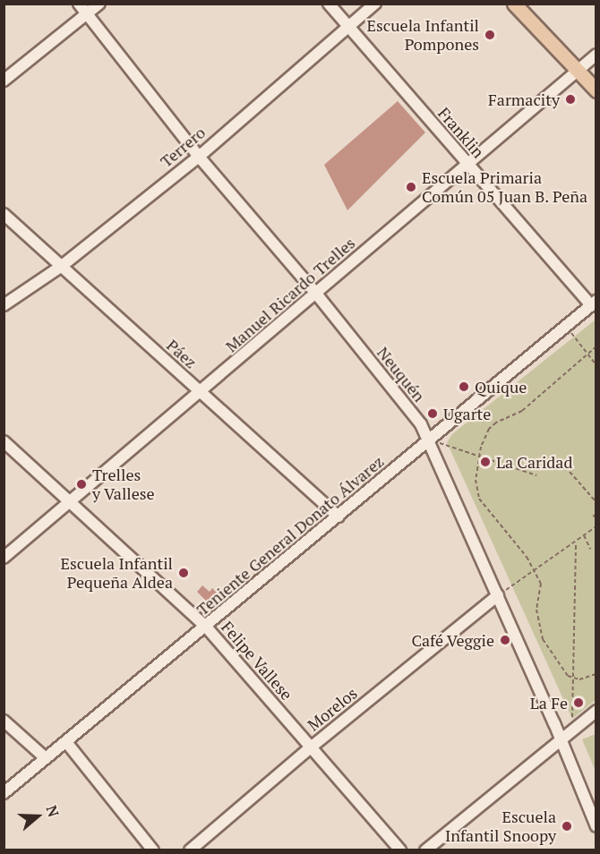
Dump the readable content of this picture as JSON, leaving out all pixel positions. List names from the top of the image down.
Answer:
{
  "streets": {
    "street": [
      "Franklin",
      "Terrero",
      "Manuel Ricardo Trelles",
      "Páez",
      "Neuquén",
      "Teniente General Donato Álvarez",
      "Felipe Vallese",
      "Morelos"
    ]
  },
  "crossings": [
    ["Franklin", "Terrero"],
    ["Franklin", "Manuel Ricardo Trelles"],
    ["Franklin", "Teniente General Donato Álvarez"],
    ["Terrero", "Páez"],
    ["Terrero", "Neuquén"],
    ["Manuel Ricardo Trelles", "Páez"],
    ["Manuel Ricardo Trelles", "Neuquén"],
    ["Manuel Ricardo Trelles", "Felipe Vallese"],
    ["Páez", "Teniente General Donato Álvarez"],
    ["Neuquén", "Teniente General Donato Álvarez"],
    ["Neuquén", "Morelos"],
    ["Teniente General Donato Álvarez", "Felipe Vallese"],
    ["Felipe Vallese", "Morelos"]
  ],
  "places": [
    "Escuela Infantil Pompones",
    "Farmacity",
    "Escuela Primaria Común 05 Juan B. Peña",
    "Quique",
    "Ugarte",
    "La Caridad",
    "Trelles y Vallese",
    "Escuela Infantil Pequeña Aldea",
    "Café Veggie",
    "La Fe",
    "Escuela Infantil Snoopy"
  ],
  "north": "right"
}
